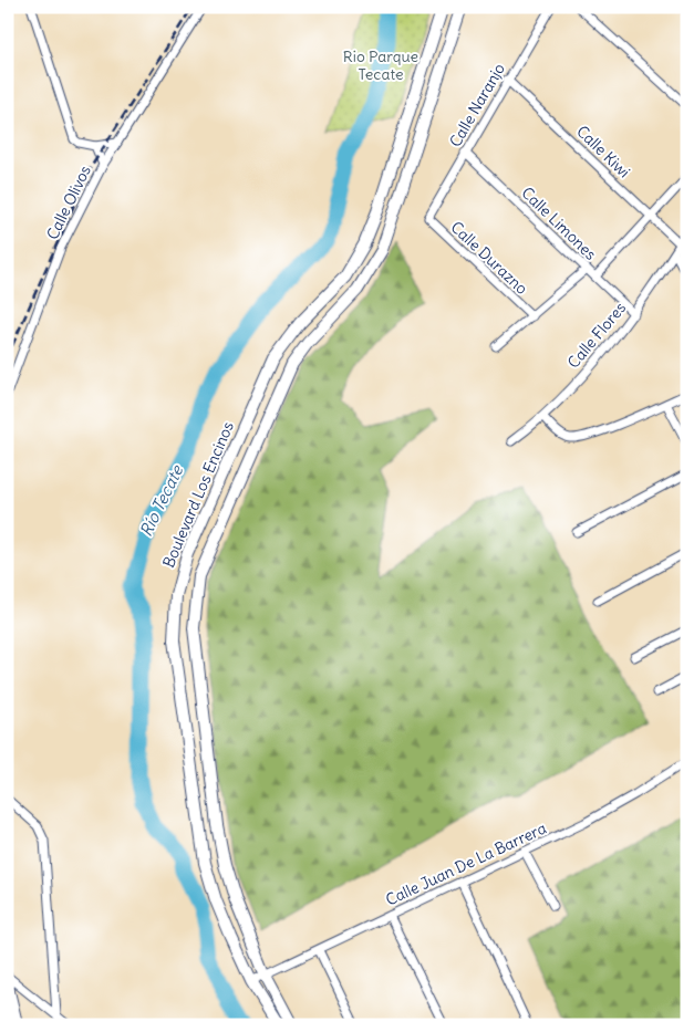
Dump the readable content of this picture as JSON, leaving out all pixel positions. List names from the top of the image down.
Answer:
{
  "streets": {
    "main road": ["Boulevard Los Encinos"],
    "street": [
      "Calle Naranjo",
      "Calle Kiwi",
      "Calle Olivos",
      "Calle Limones",
      "Calle Durazno",
      "Calle Flores",
      "Calle Juan De La Barrera"
    ]
  },
  "crossings": [
    ["Calle Naranjo", "Calle Kiwi"],
    ["Calle Naranjo", "Calle Limones"],
    ["Calle Naranjo", "Calle Durazno"],
    ["Calle Kiwi", "Calle Flores"],
    ["Calle Limones", "Calle Flores"],
    ["Boulevard Los Encinos", "Calle Juan De La Barrera"]
  ],
  "water": ["Río Tecate"],
  "parks": ["Rio Parque Tecate"]
}
